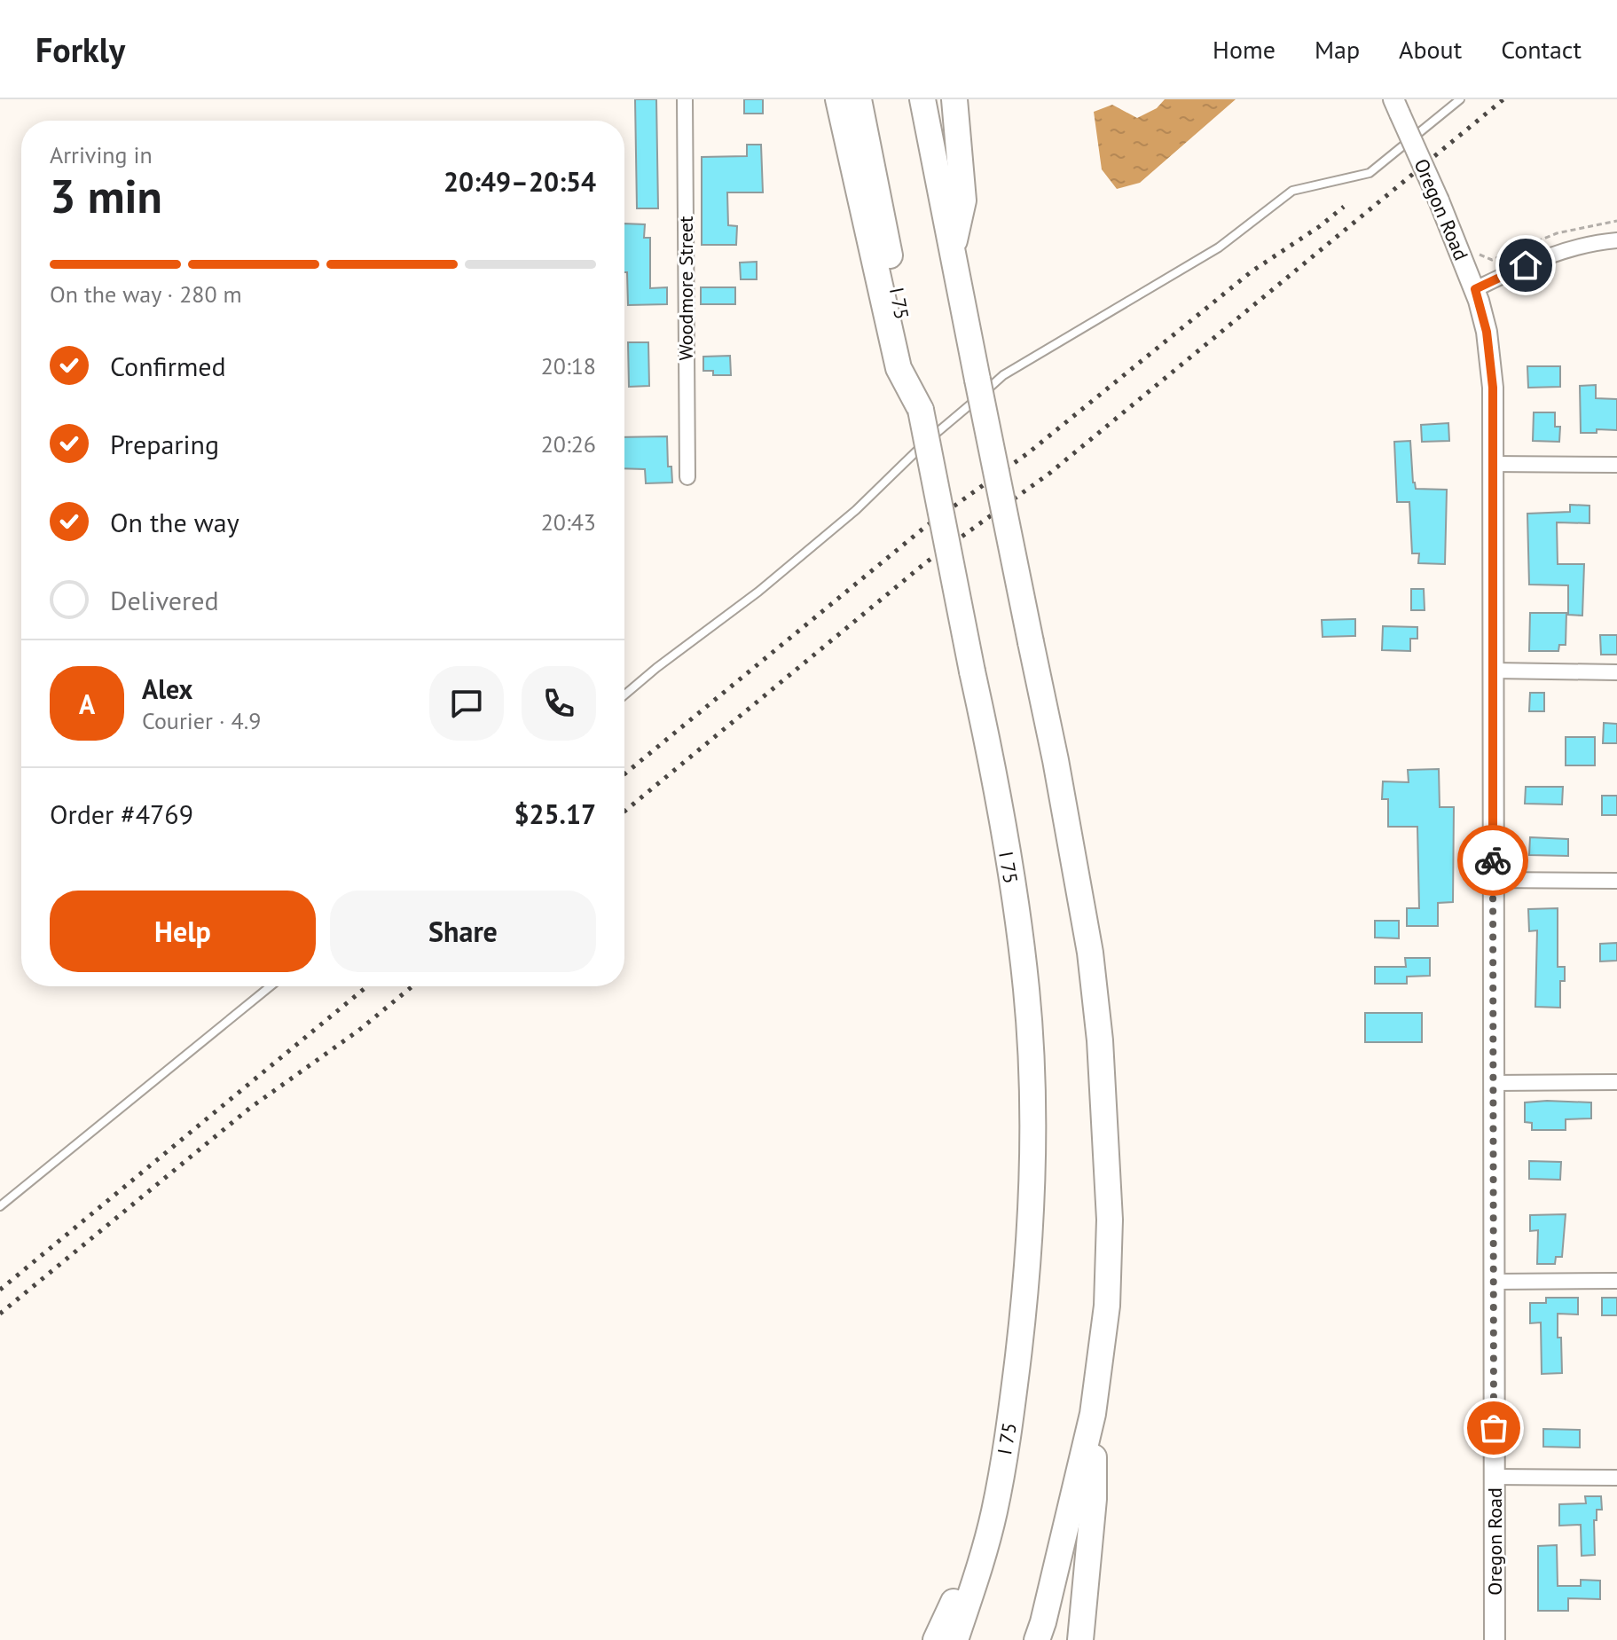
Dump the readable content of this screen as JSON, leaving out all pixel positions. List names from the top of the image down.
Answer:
{
  "streets": {
    "highway": ["I 75"],
    "street": ["Oregon Road", "Woodmore Street"]
  },
  "page": {
    "header": "Forkly",
    "nav": [
      "Home",
      "Map",
      "About",
      "Contact"
    ],
    "heading": ["3 min", "Arriving in", "20:49–20:54"],
    "panel": [
      "Alex",
      "Courier · 4.9",
      "Order #4769",
      "$25.17"
    ],
    "bar": "On the way · 280 m",
    "list": [
      ["Confirmed", "20:18"],
      ["Preparing", "20:26"],
      ["On the way", "20:43"],
      "Delivered"
    ],
    "round": "A",
    "buttons": ["Help", "Share"]
  }
}
